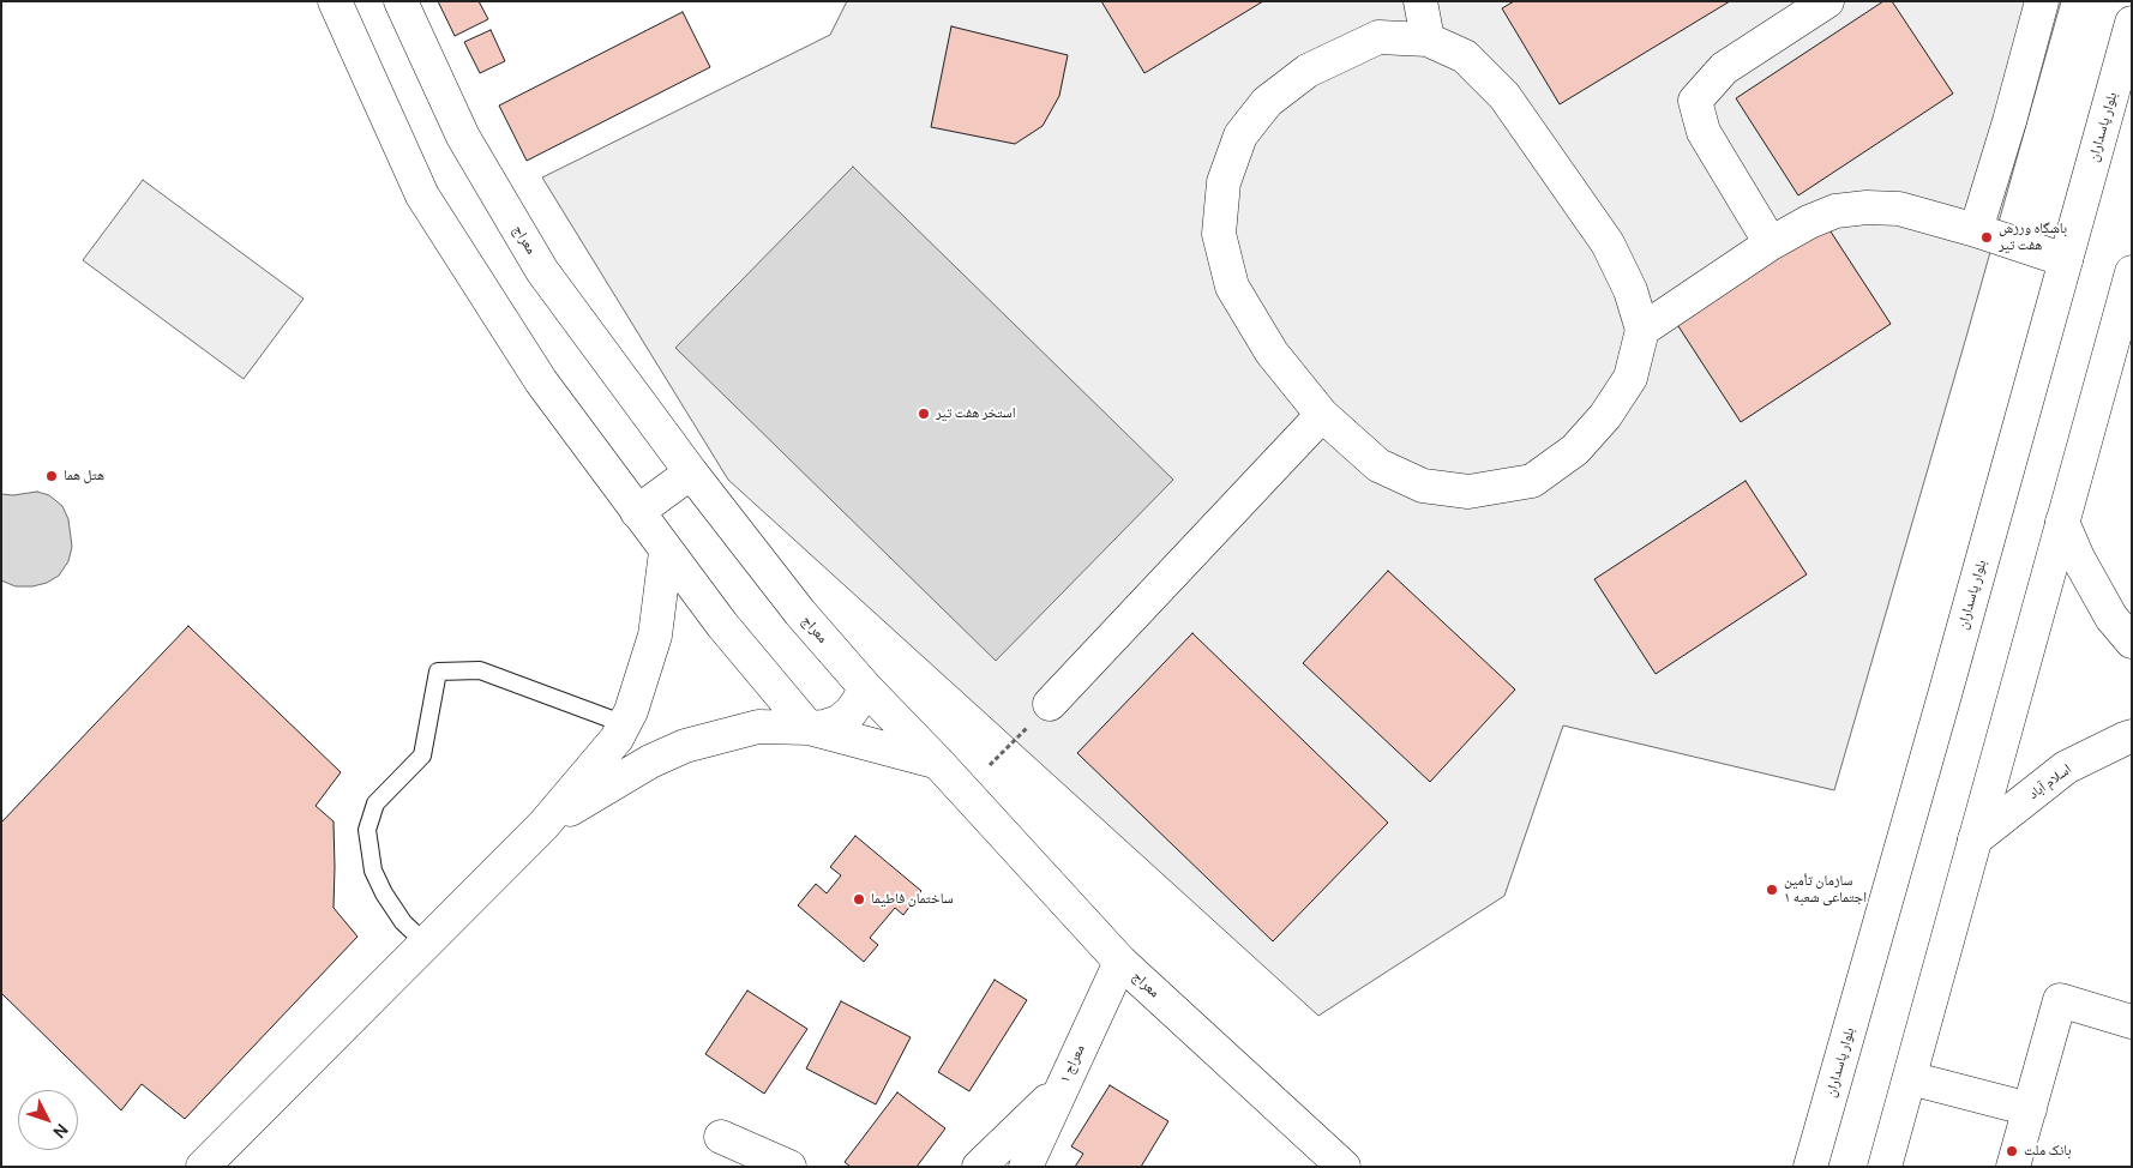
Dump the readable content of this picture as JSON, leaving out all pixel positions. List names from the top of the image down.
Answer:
{
  "streets": {
    "street": [
      "بلوار پاسداران",
      "معراج",
      "اسلام آباد",
      "معراج ۱"
    ]
  },
  "crossings": [
    ["معراج", "معراج ۱"]
  ],
  "places": [
    "باشگاه ورزش هفت تیر",
    "استخر هفت تیر",
    "هتل هما",
    "سازمان تأمین اجتماعی شعبه ۱",
    "ساختمان فاطیما",
    "بانک ملت"
  ],
  "north": "bottom right"
}
